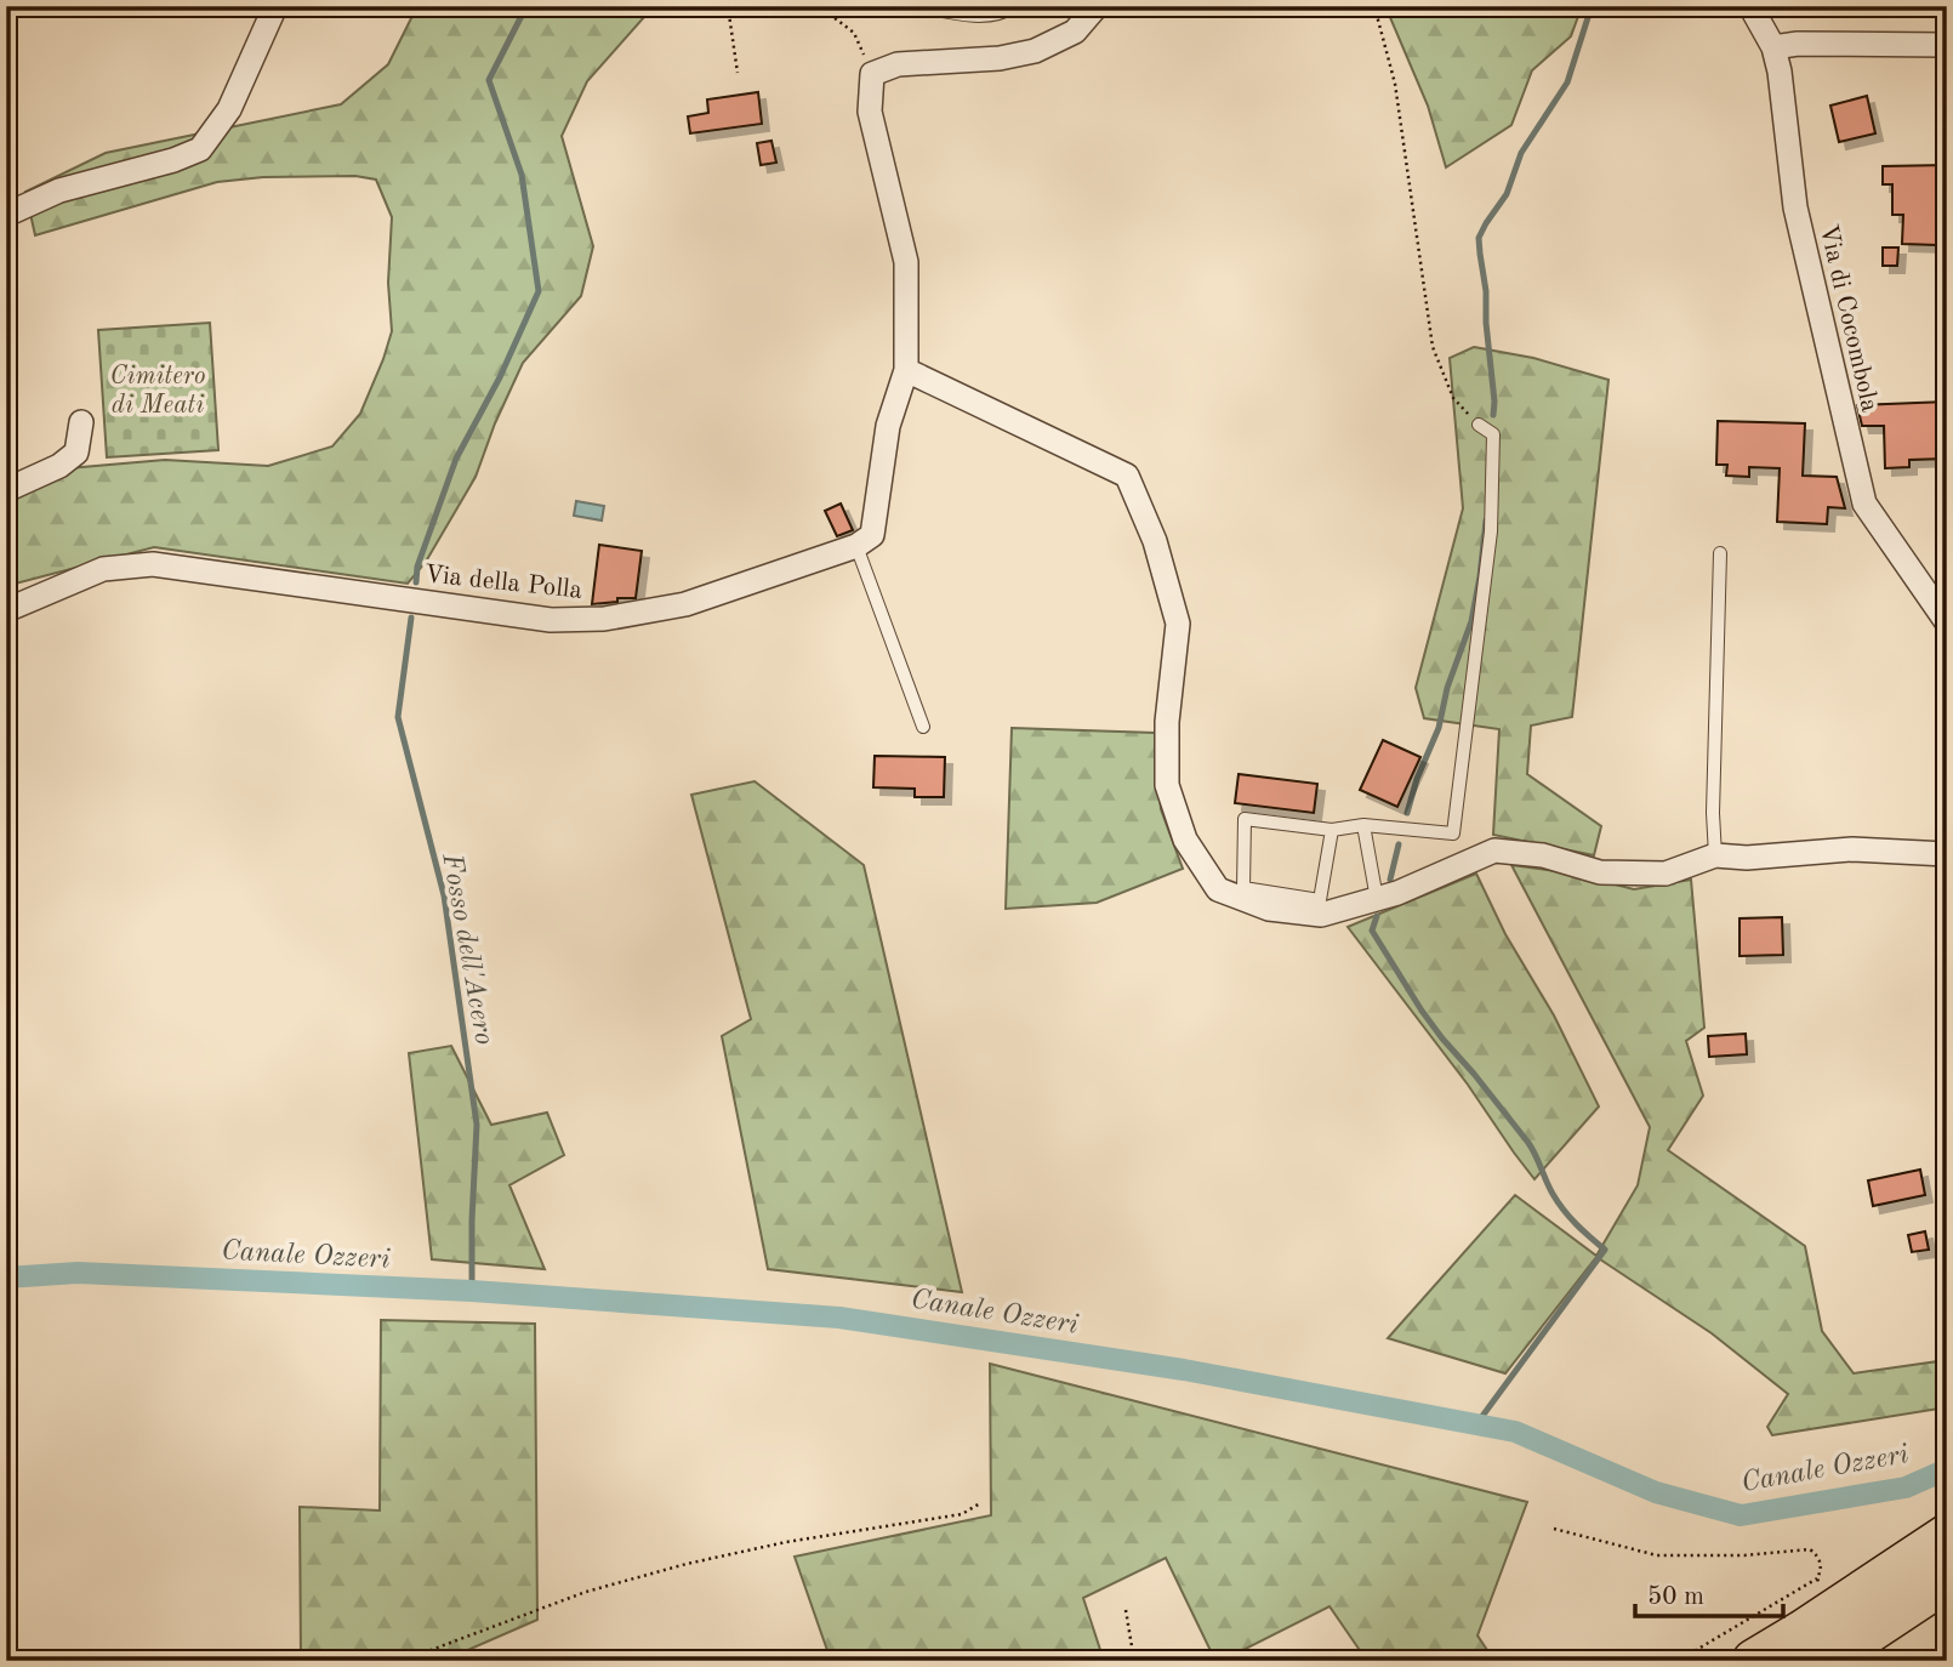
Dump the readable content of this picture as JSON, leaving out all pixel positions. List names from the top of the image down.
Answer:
{
  "streets": {
    "street": ["Via di Cocombola", "Via della Polla"]
  },
  "water": ["Fosso dell'Acero", "Canale Ozzeri"],
  "parks": ["Cimitero di Meati"],
  "scale_bar": "50 m"
}
